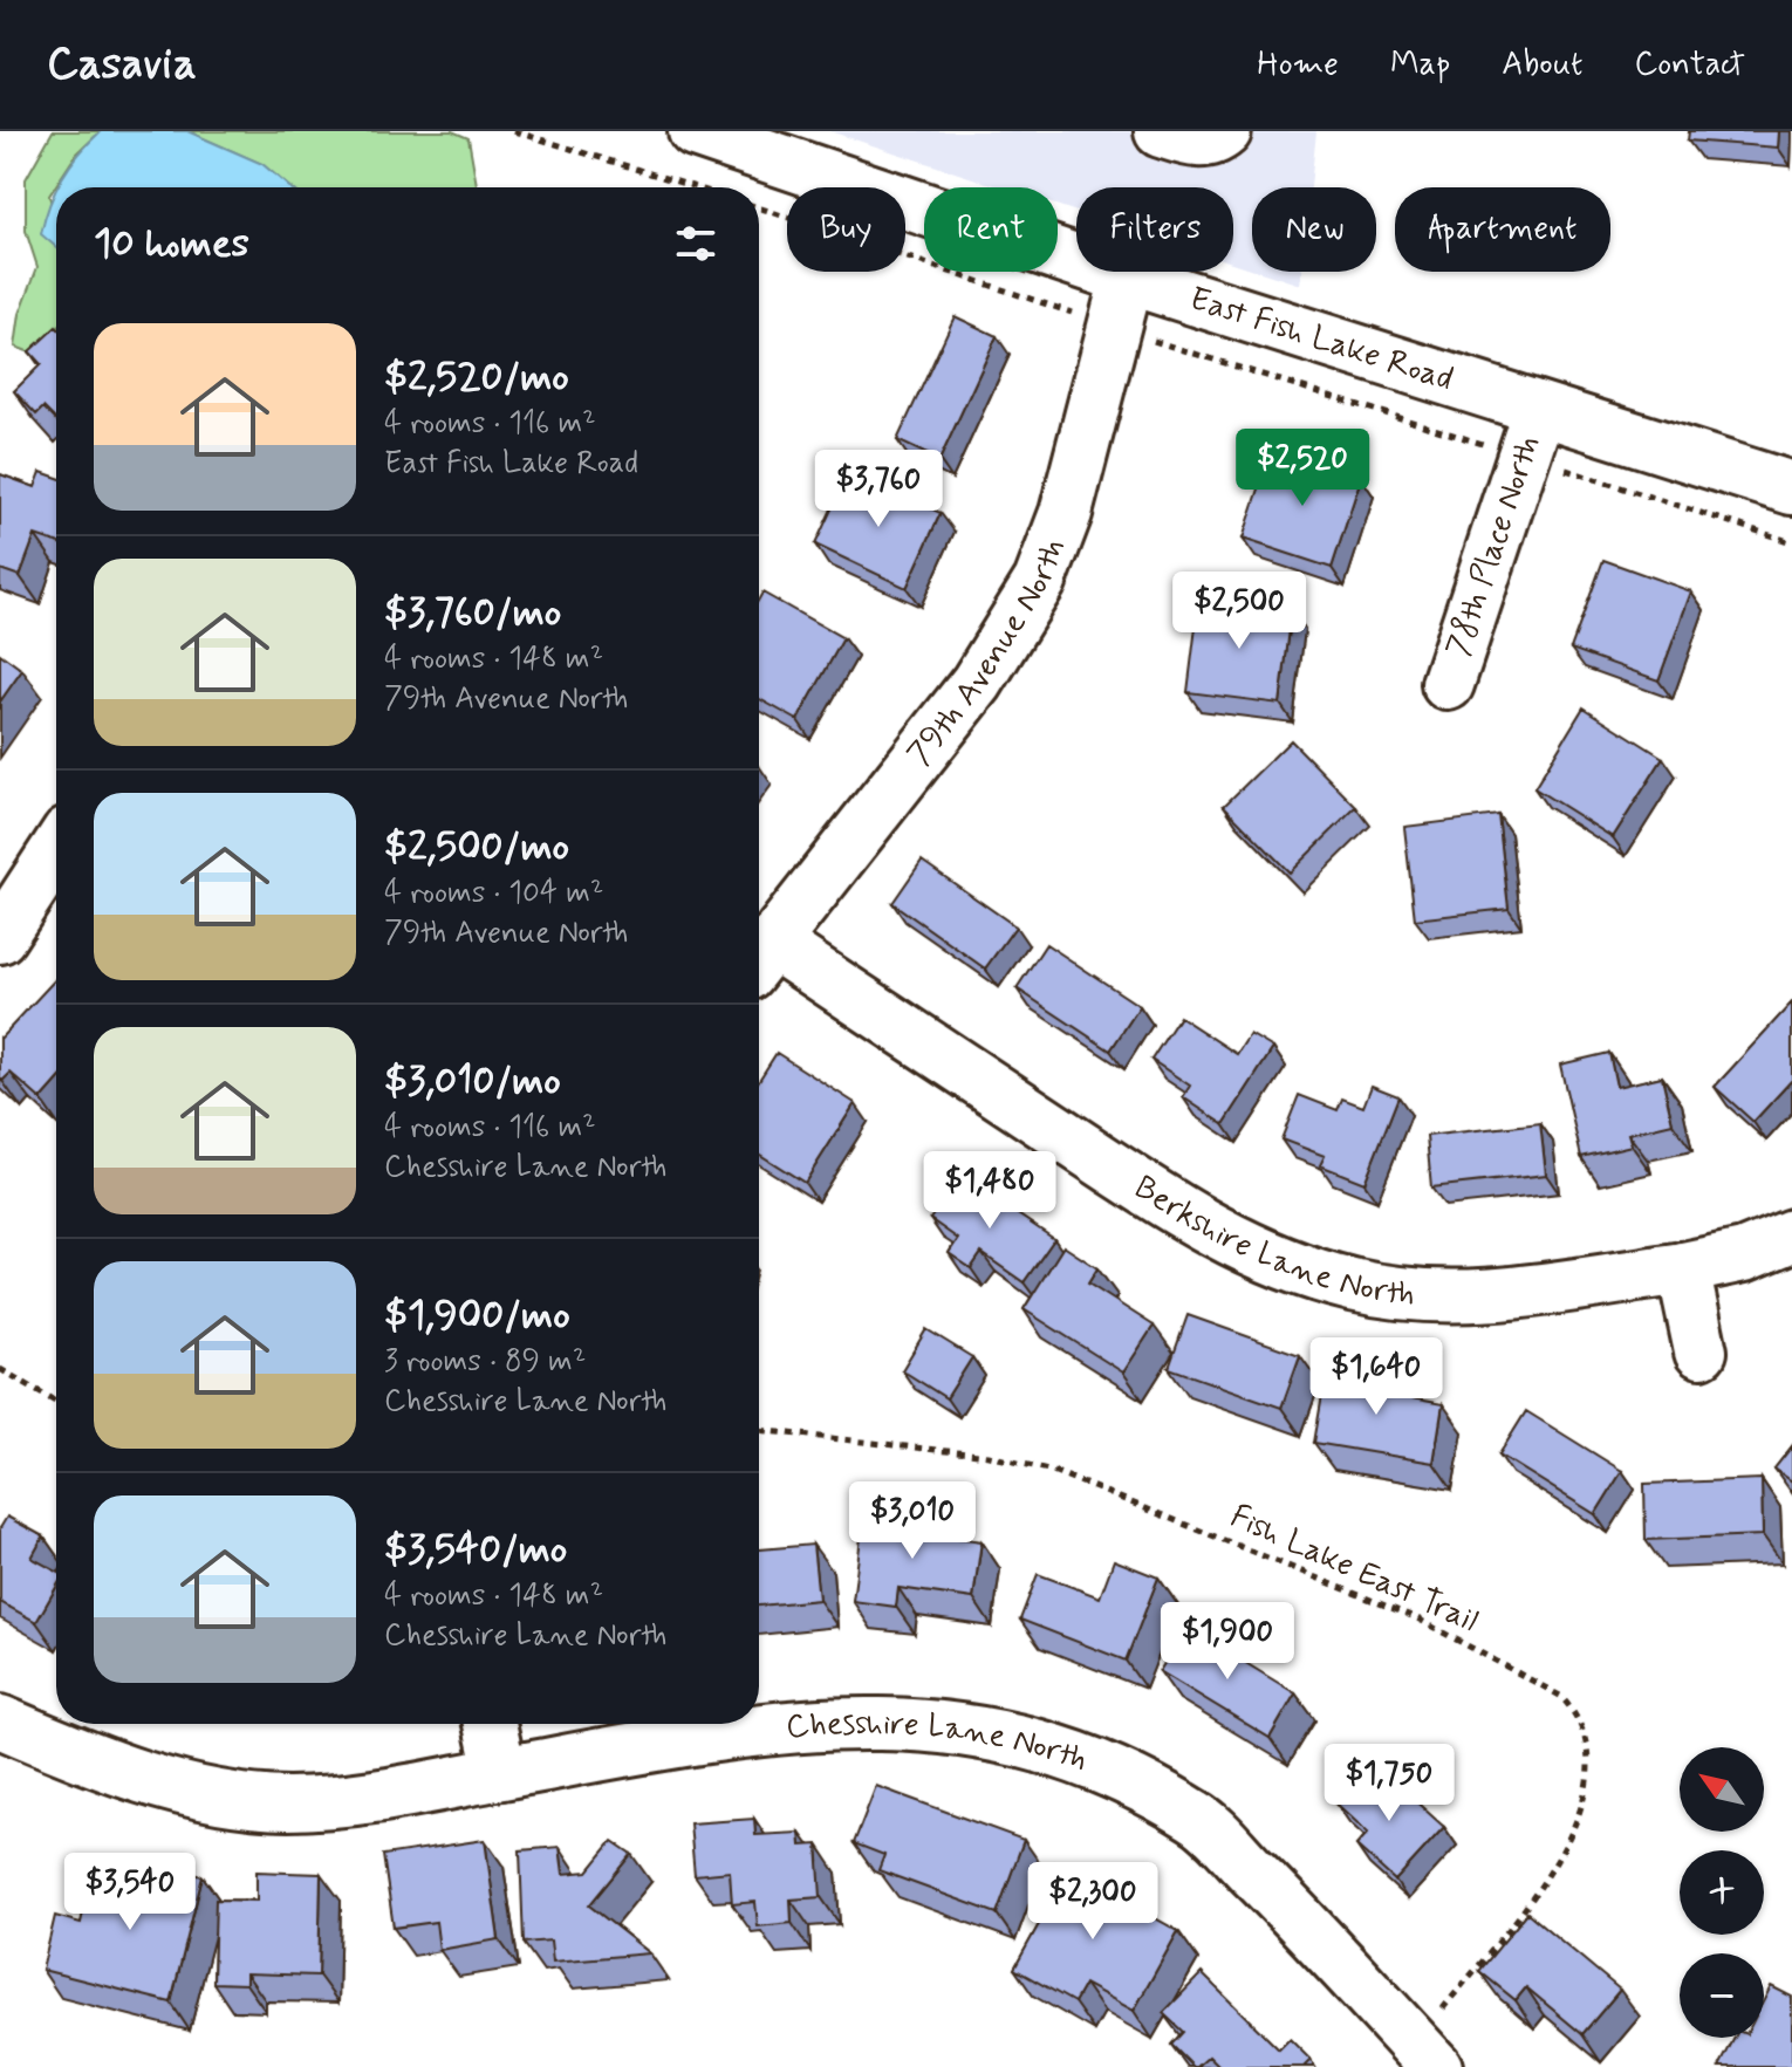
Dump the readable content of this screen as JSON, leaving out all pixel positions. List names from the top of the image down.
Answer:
{
  "streets": {
    "street": [
      "East Fish Lake Road",
      "78th Place North",
      "79th Avenue North",
      "Berkshire Lane North",
      "Chesshire Lane North"
    ],
    "path": ["Fish Lake East Trail"]
  },
  "crossings": [
    ["East Fish Lake Road", "78th Place North"],
    ["East Fish Lake Road", "79th Avenue North"],
    ["79th Avenue North", "Berkshire Lane North"]
  ],
  "north": "top left",
  "page": {
    "header": "Casavia",
    "nav": [
      "Home",
      "Map",
      "About",
      "Contact"
    ],
    "chip": [
      "Buy",
      "Rent",
      "Filters",
      "New",
      "Apartment"
    ],
    "heading": "10 homes",
    "list": [
      {
        "name": "$2,520/mo",
        "note": "4 rooms · 116 m² · East Fish Lake Road"
      },
      {
        "name": "$3,760/mo",
        "note": "4 rooms · 148 m² · 79th Avenue North"
      },
      {
        "name": "$2,500/mo",
        "note": "4 rooms · 104 m² · 79th Avenue North"
      },
      {
        "name": "$3,010/mo",
        "note": "4 rooms · 116 m² · Chesshire Lane North"
      },
      {
        "name": "$1,900/mo",
        "note": "3 rooms · 89 m² · Chesshire Lane North"
      },
      {
        "name": "$3,540/mo",
        "note": "4 rooms · 148 m² · Chesshire Lane North"
      }
    ],
    "price": [
      "$2,520",
      "$3,760",
      "$2,500",
      "$1,480",
      "$1,640",
      "$3,010",
      "$1,900",
      "$1,750",
      "$3,540",
      "$2,300"
    ],
    "map_buttons": ["+", "−"]
  }
}
